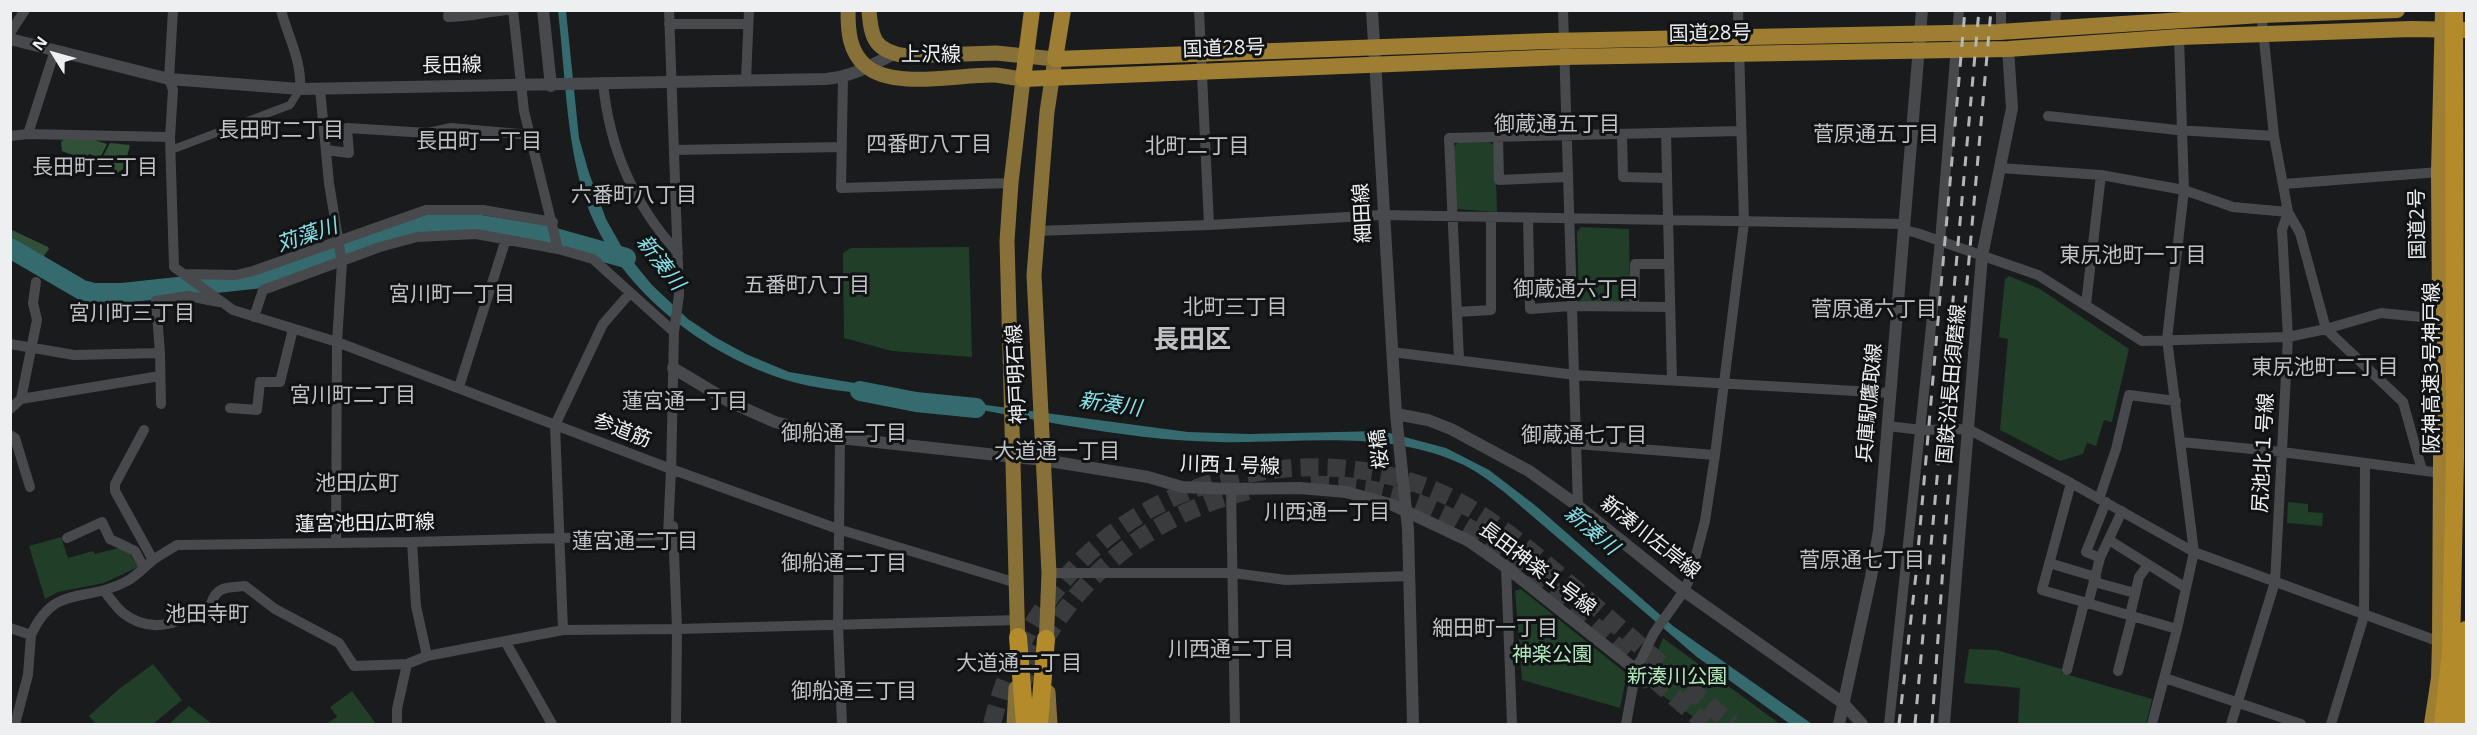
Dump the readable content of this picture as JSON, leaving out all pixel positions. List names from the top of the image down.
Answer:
{
  "streets": {
    "highway": ["国道28号", "国道2号", "阪神高速3号神戸線"],
    "main road": ["上沢線", "神戸明石線"],
    "street": [
      "長田線",
      "細田線",
      "国鉄沿長田須磨線",
      "兵庫駅鷹取線",
      "参道筋",
      "桜橋",
      "尻池北１号線",
      "川西１号線",
      "蓮宮池田広町線",
      "新湊川左岸線",
      "長田神楽１号線"
    ]
  },
  "crossings": [
    ["国道28号", "上沢線"],
    ["国道28号", "細田線"],
    ["国道28号", "国道2号"],
    ["国道28号", "神戸明石線"],
    ["国道28号", "国鉄沿長田須磨線"],
    ["国道28号", "兵庫駅鷹取線"],
    ["国道28号", "尻池北１号線"],
    ["上沢線", "長田線"],
    ["上沢線", "神戸明石線"],
    ["細田線", "桜橋"],
    ["細田線", "新湊川左岸線"],
    ["神戸明石線", "参道筋"],
    ["神戸明石線", "川西１号線"],
    ["兵庫駅鷹取線", "新湊川左岸線"],
    ["参道筋", "蓮宮池田広町線"],
    ["桜橋", "川西１号線"],
    ["桜橋", "新湊川左岸線"],
    ["桜橋", "長田神楽１号線"],
    ["川西１号線", "長田神楽１号線"]
  ],
  "districts": [
    "御蔵通五丁目",
    "長田町二丁目",
    "菅原通五丁目",
    "長田町一丁目",
    "四番町八丁目",
    "北町二丁目",
    "長田町三丁目",
    "六番町八丁目",
    "東尻池町一丁目",
    "五番町八丁目",
    "御蔵通六丁目",
    "宮川町一丁目",
    "北町三丁目",
    "菅原通六丁目",
    "宮川町三丁目",
    "長田区",
    "東尻池町二丁目",
    "宮川町二丁目",
    "蓮宮通一丁目",
    "御船通一丁目",
    "御蔵通七丁目",
    "大道通一丁目",
    "池田広町",
    "川西通一丁目",
    "蓮宮通二丁目",
    "菅原通七丁目",
    "御船通二丁目",
    "池田寺町",
    "細田町一丁目",
    "川西通二丁目",
    "大道通二丁目",
    "御船通三丁目"
  ],
  "water": ["苅藻川", "新湊川"],
  "parks": ["神楽公園", "新湊川公園"],
  "north": "top left"
}
